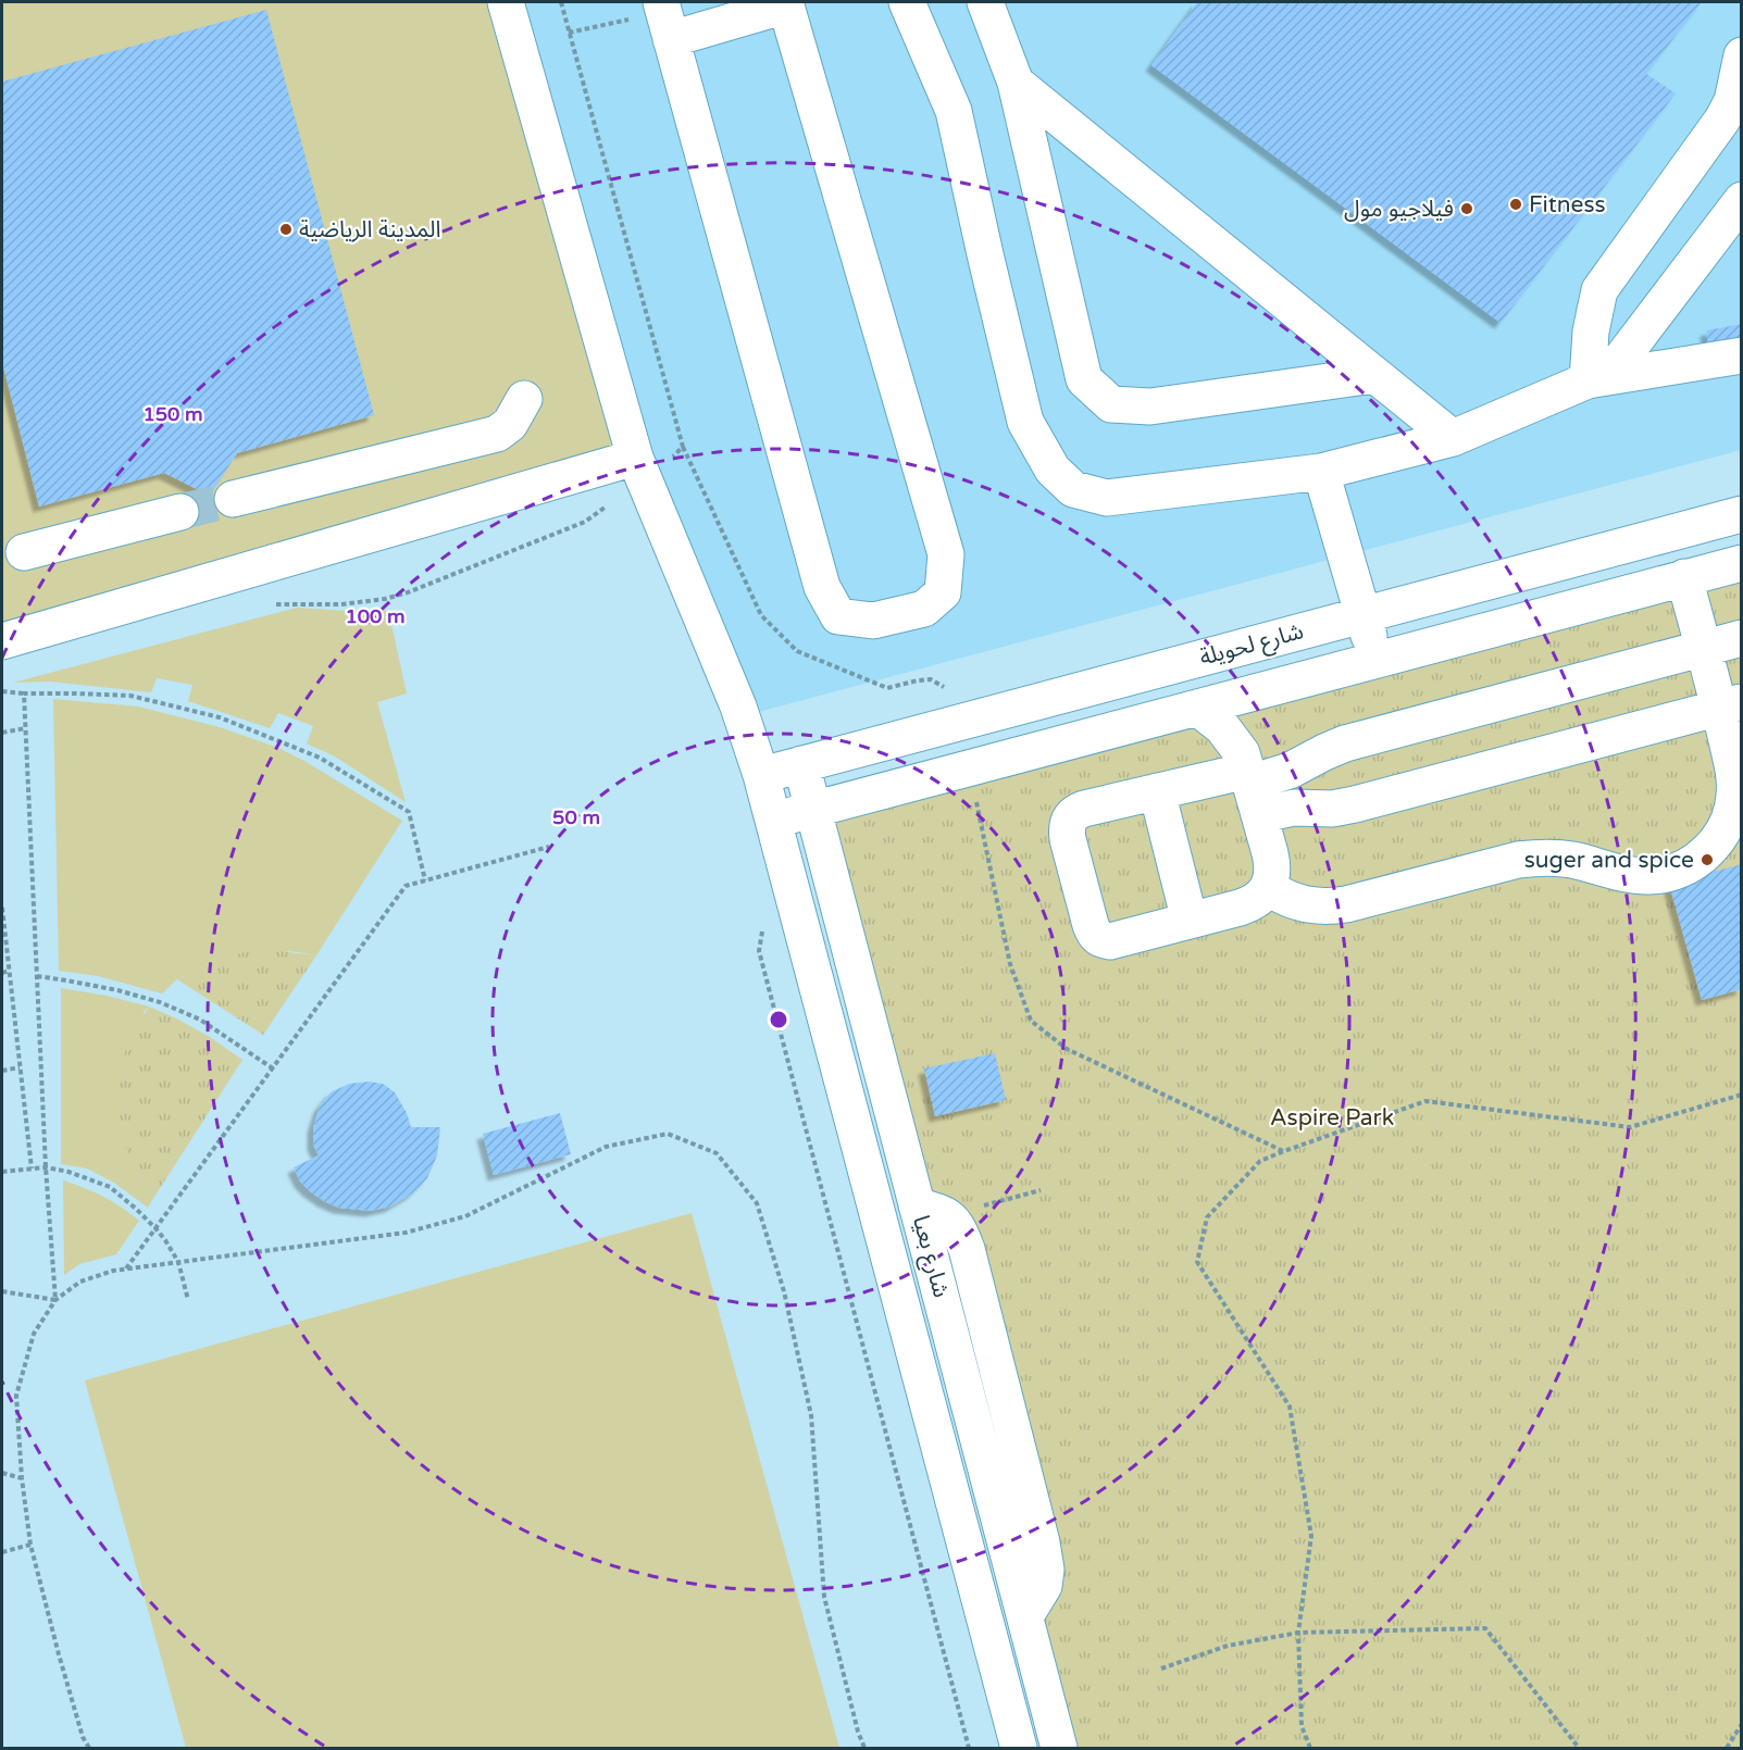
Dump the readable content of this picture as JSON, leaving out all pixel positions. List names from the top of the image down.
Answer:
{
  "streets": {
    "street": ["شارع لحويلة", "شارع بعيا"]
  },
  "crossings": [
    ["شارع لحويلة", "شارع بعيا"]
  ],
  "parks": ["Aspire Park"],
  "places": [
    "Fitness",
    "فيلاجيو مول",
    "المدينة الرياضية",
    "suger and spice"
  ],
  "rings": ["150 m", "100 m", "50 m"]
}
